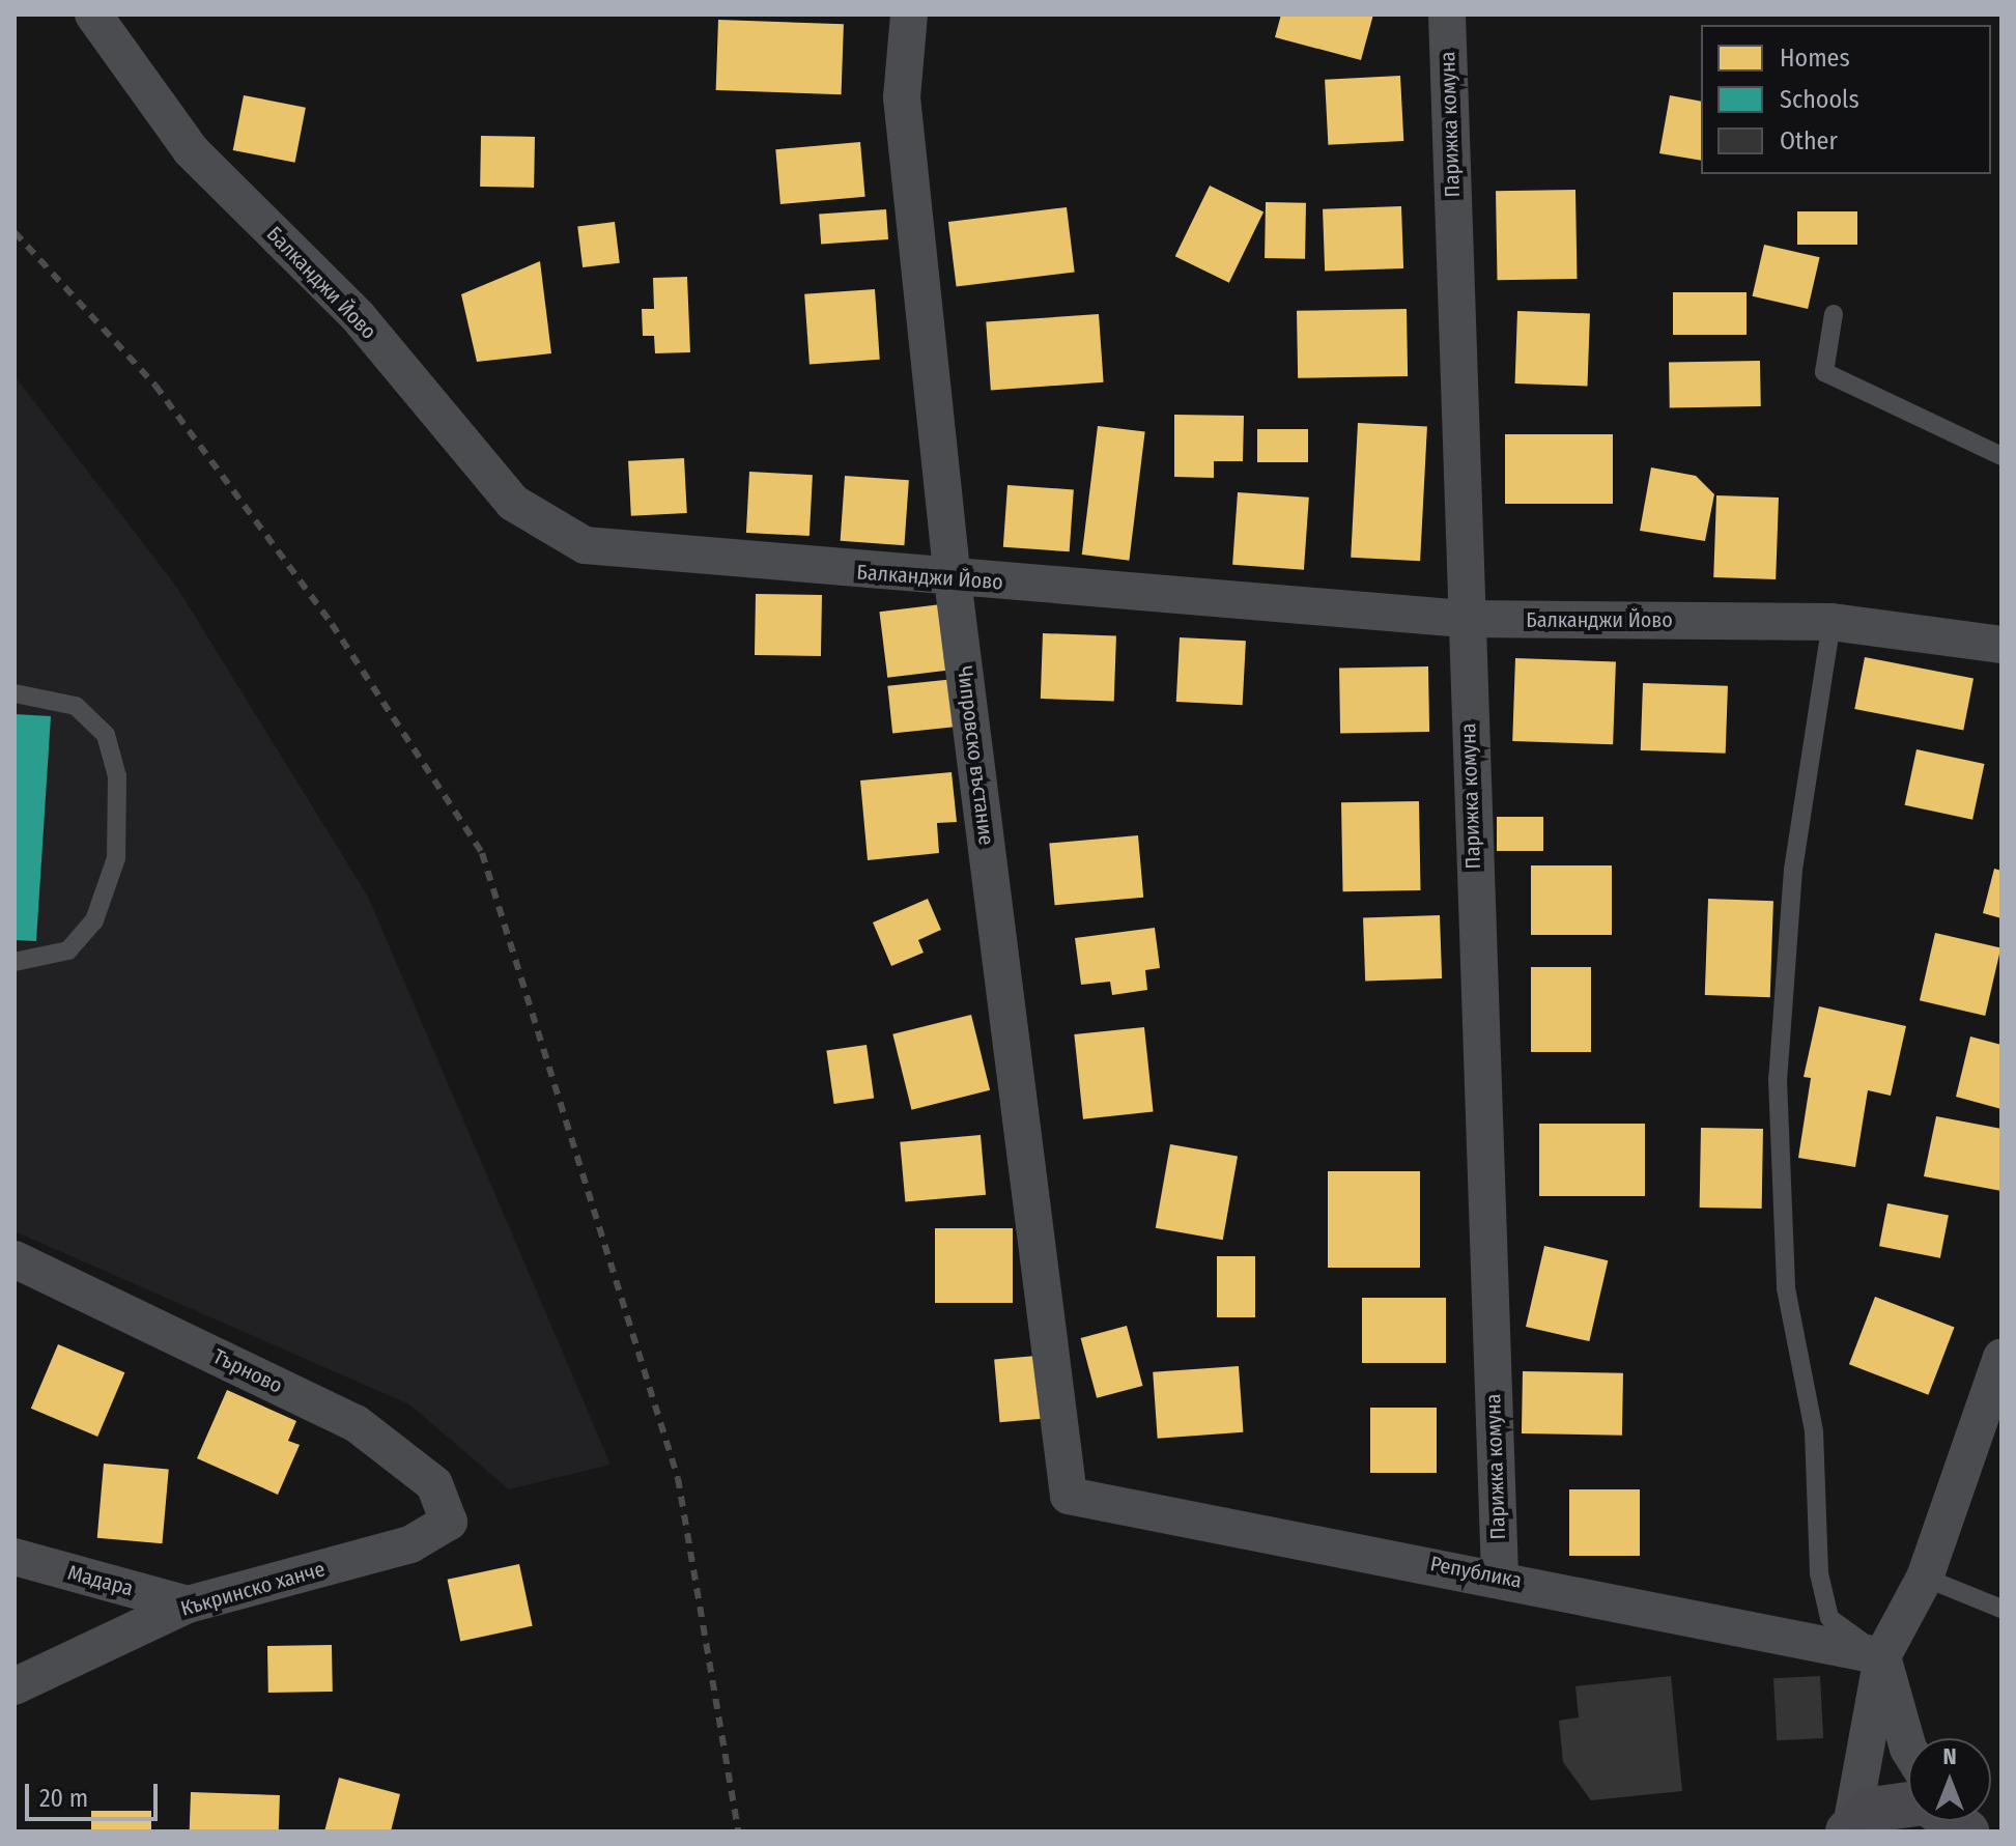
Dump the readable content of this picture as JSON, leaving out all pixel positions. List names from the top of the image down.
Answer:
{
  "streets": {
    "street": [
      "Парижка комуна",
      "Балканджи Йово",
      "Чипровско въстание",
      "Търново",
      "Република",
      "Мадара",
      "Къкринско ханче"
    ]
  },
  "crossings": [
    ["Парижка комуна", "Балканджи Йово"],
    ["Парижка комуна", "Република"],
    ["Балканджи Йово", "Чипровско въстание"],
    ["Чипровско въстание", "Република"],
    ["Търново", "Къкринско ханче"],
    ["Мадара", "Къкринско ханче"]
  ],
  "legend": ["Homes", "Schools", "Other"],
  "scale_bar": "20 m",
  "north": "top"
}
